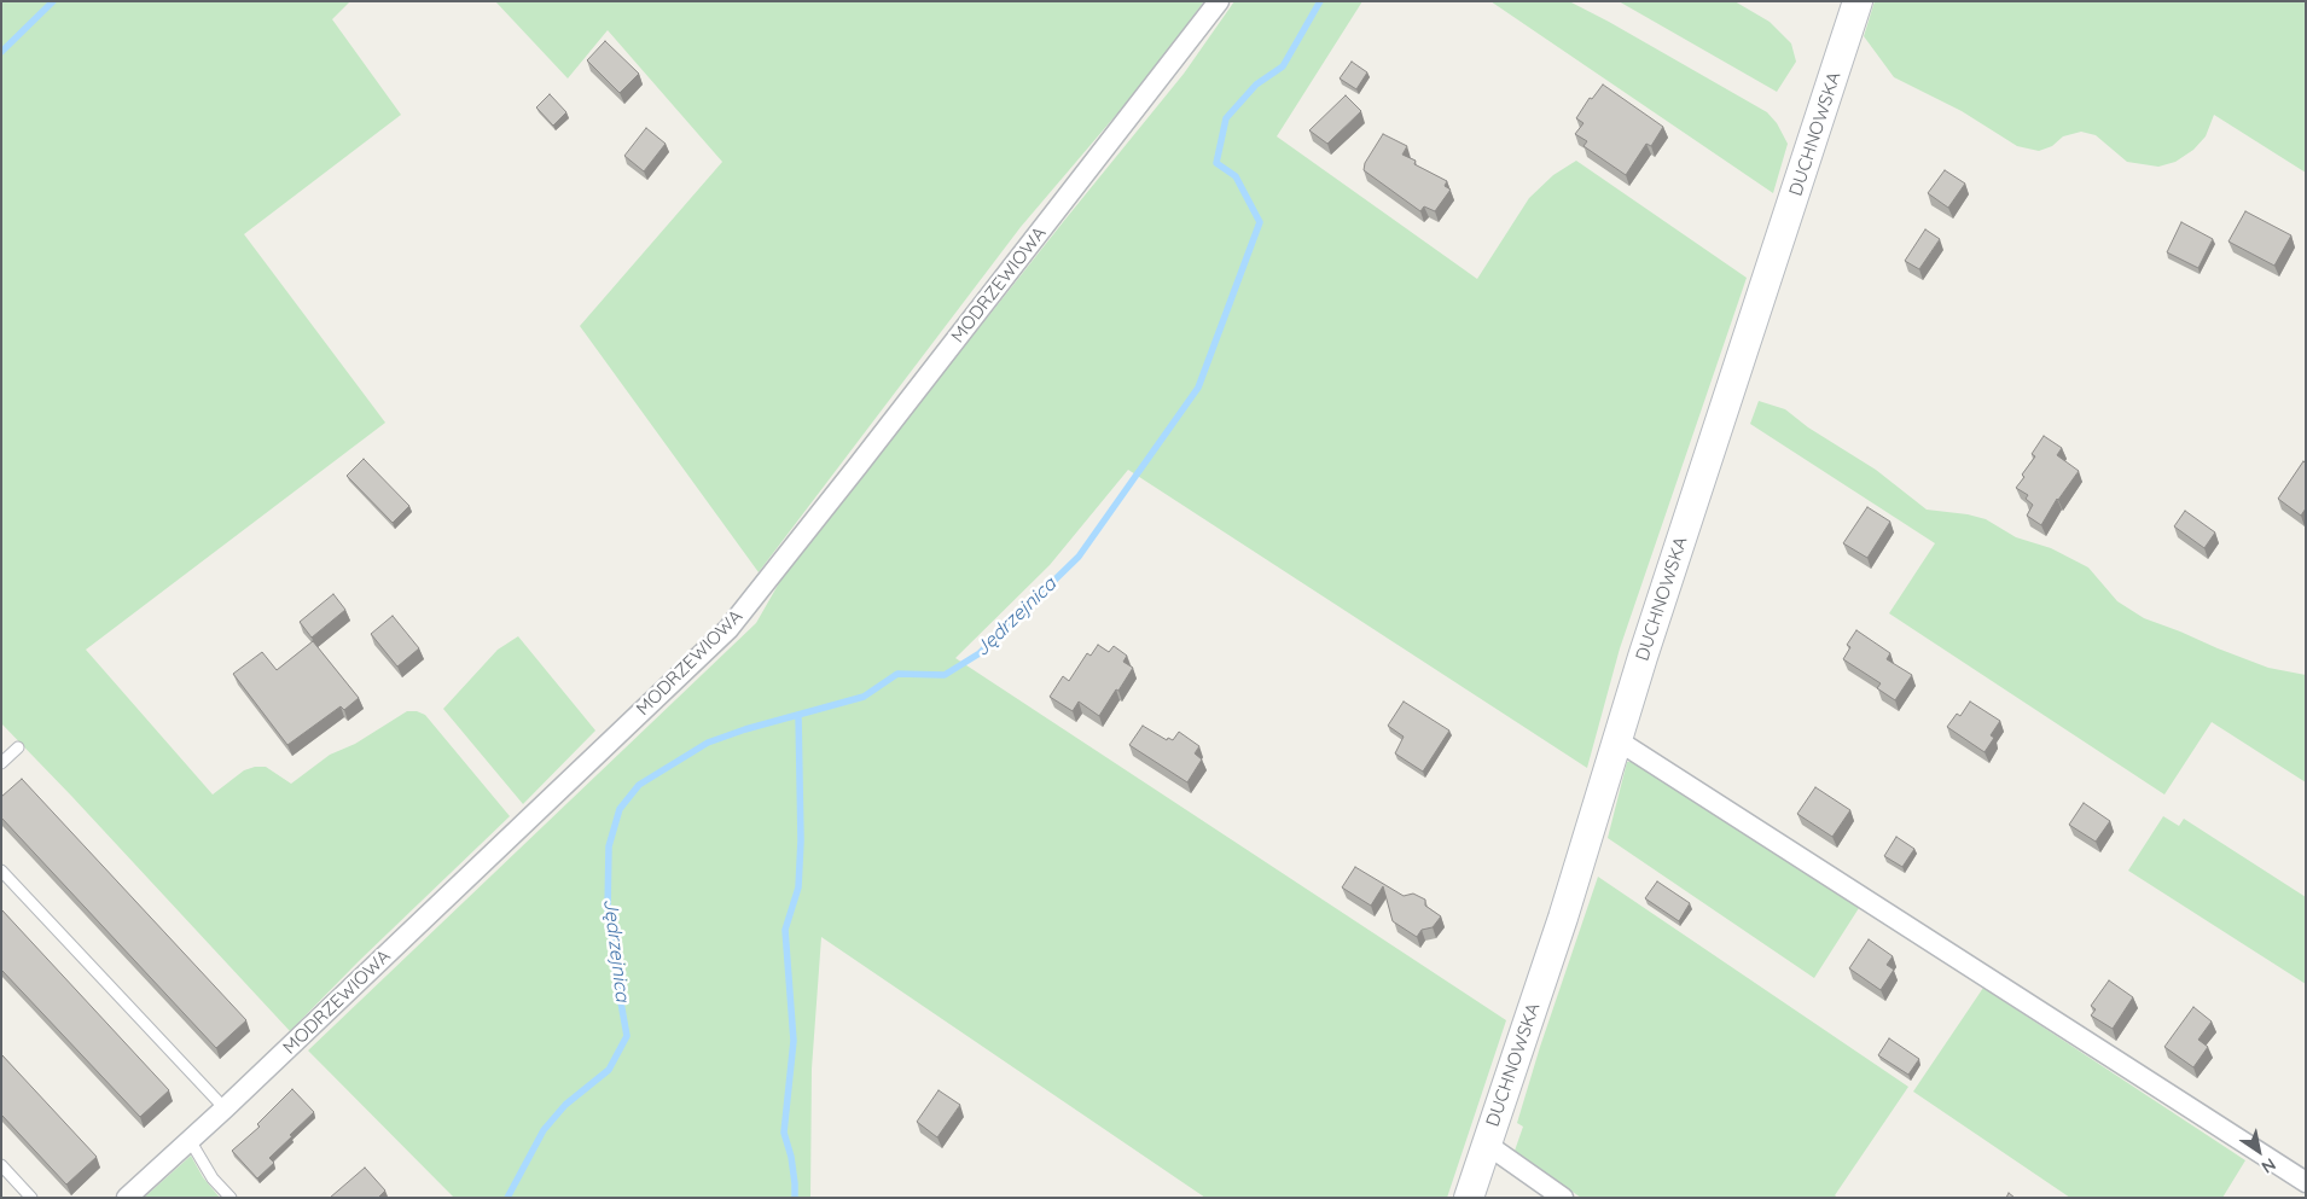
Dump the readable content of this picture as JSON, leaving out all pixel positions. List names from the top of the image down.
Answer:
{
  "streets": {
    "street": ["DUCHNOWSKA", "MODRZEWIOWA"]
  },
  "water": ["Jędrzejnica"],
  "north": "bottom right"
}
